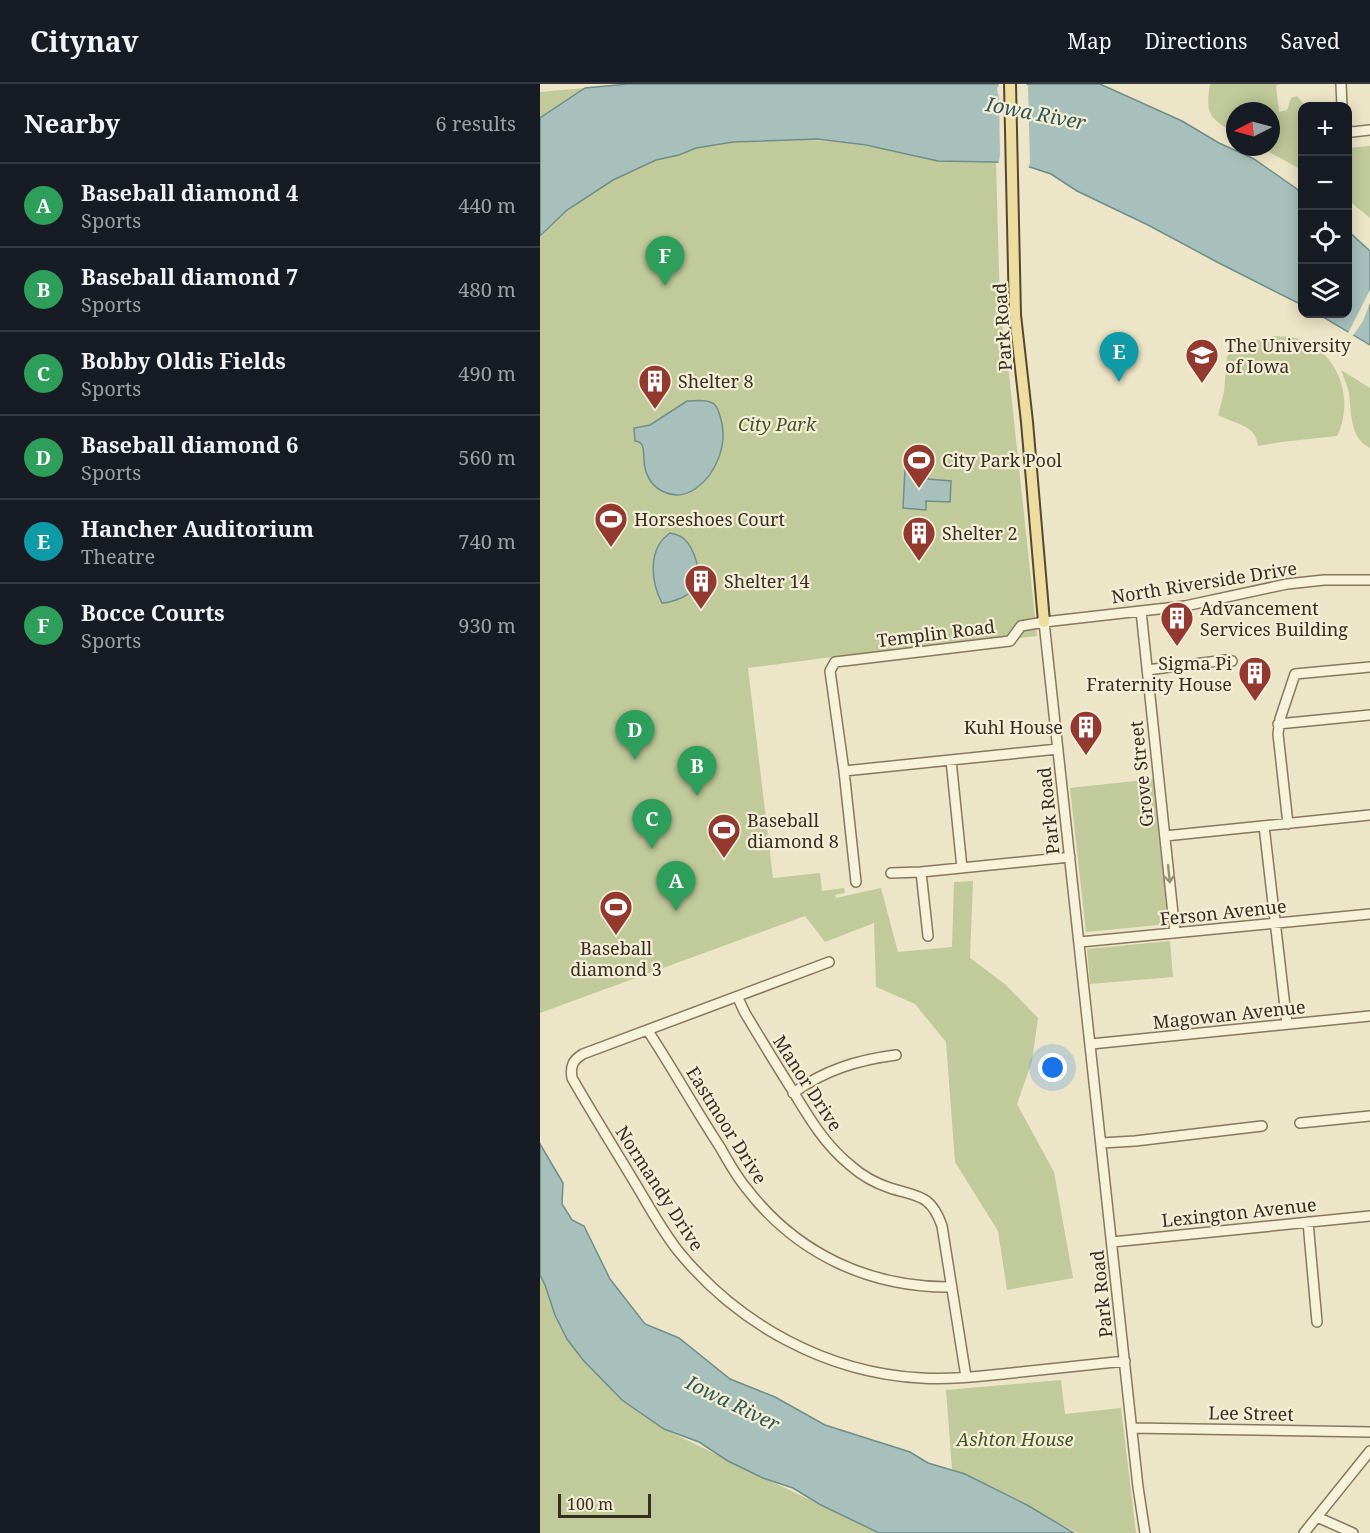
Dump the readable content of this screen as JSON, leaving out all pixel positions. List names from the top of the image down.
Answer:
{
  "streets": {
    "main road": ["Park Road"],
    "street": [
      "North Riverside Drive",
      "Templin Road",
      "Grove Street",
      "Ferson Avenue",
      "Magowan Avenue",
      "Manor Drive",
      "Eastmoor Drive",
      "Normandy Drive",
      "Lexington Avenue",
      "Lee Street"
    ]
  },
  "crossings": [
    ["Park Road", "North Riverside Drive"],
    ["Park Road", "Templin Road"],
    ["Park Road", "Ferson Avenue"],
    ["Park Road", "Magowan Avenue"],
    ["Park Road", "Normandy Drive"],
    ["Park Road", "Lexington Avenue"],
    ["Park Road", "Lee Street"],
    ["North Riverside Drive", "Templin Road"],
    ["North Riverside Drive", "Grove Street"],
    ["Grove Street", "Ferson Avenue"],
    ["Manor Drive", "Eastmoor Drive"],
    ["Manor Drive", "Normandy Drive"],
    ["Eastmoor Drive", "Normandy Drive"]
  ],
  "water": ["Iowa River"],
  "parks": ["City Park", "Ashton House"],
  "places": {
    "school or university": ["The University of Iowa"],
    "building": [
      "Shelter 8",
      "Shelter 2",
      "Shelter 14",
      "Advancement Services Building",
      "Sigma Pi Fraternity House",
      "Kuhl House"
    ],
    "sports": [
      "City Park Pool",
      "Horseshoes Court",
      "Baseball diamond 8",
      "Baseball diamond 3"
    ]
  },
  "scale_bar": "100 m",
  "north": "left",
  "page": {
    "header": "Citynav",
    "nav": ["Map", "Directions", "Saved"],
    "heading": ["Nearby", "6 results"],
    "map_buttons": ["+", "−"],
    "list": [
      {
        "mark": "A",
        "name": "Baseball diamond 4",
        "note": "Sports",
        "value": "440 m"
      },
      {
        "mark": "B",
        "name": "Baseball diamond 7",
        "note": "Sports",
        "value": "480 m"
      },
      {
        "mark": "C",
        "name": "Bobby Oldis Fields",
        "note": "Sports",
        "value": "490 m"
      },
      {
        "mark": "D",
        "name": "Baseball diamond 6",
        "note": "Sports",
        "value": "560 m"
      },
      {
        "mark": "E",
        "name": "Hancher Auditorium",
        "note": "Theatre",
        "value": "740 m"
      },
      {
        "mark": "F",
        "name": "Bocce Courts",
        "note": "Sports",
        "value": "930 m"
      }
    ],
    "pins": [
      "F",
      "E",
      "D",
      "B",
      "C",
      "A"
    ],
    "scale": "100 m"
  }
}
